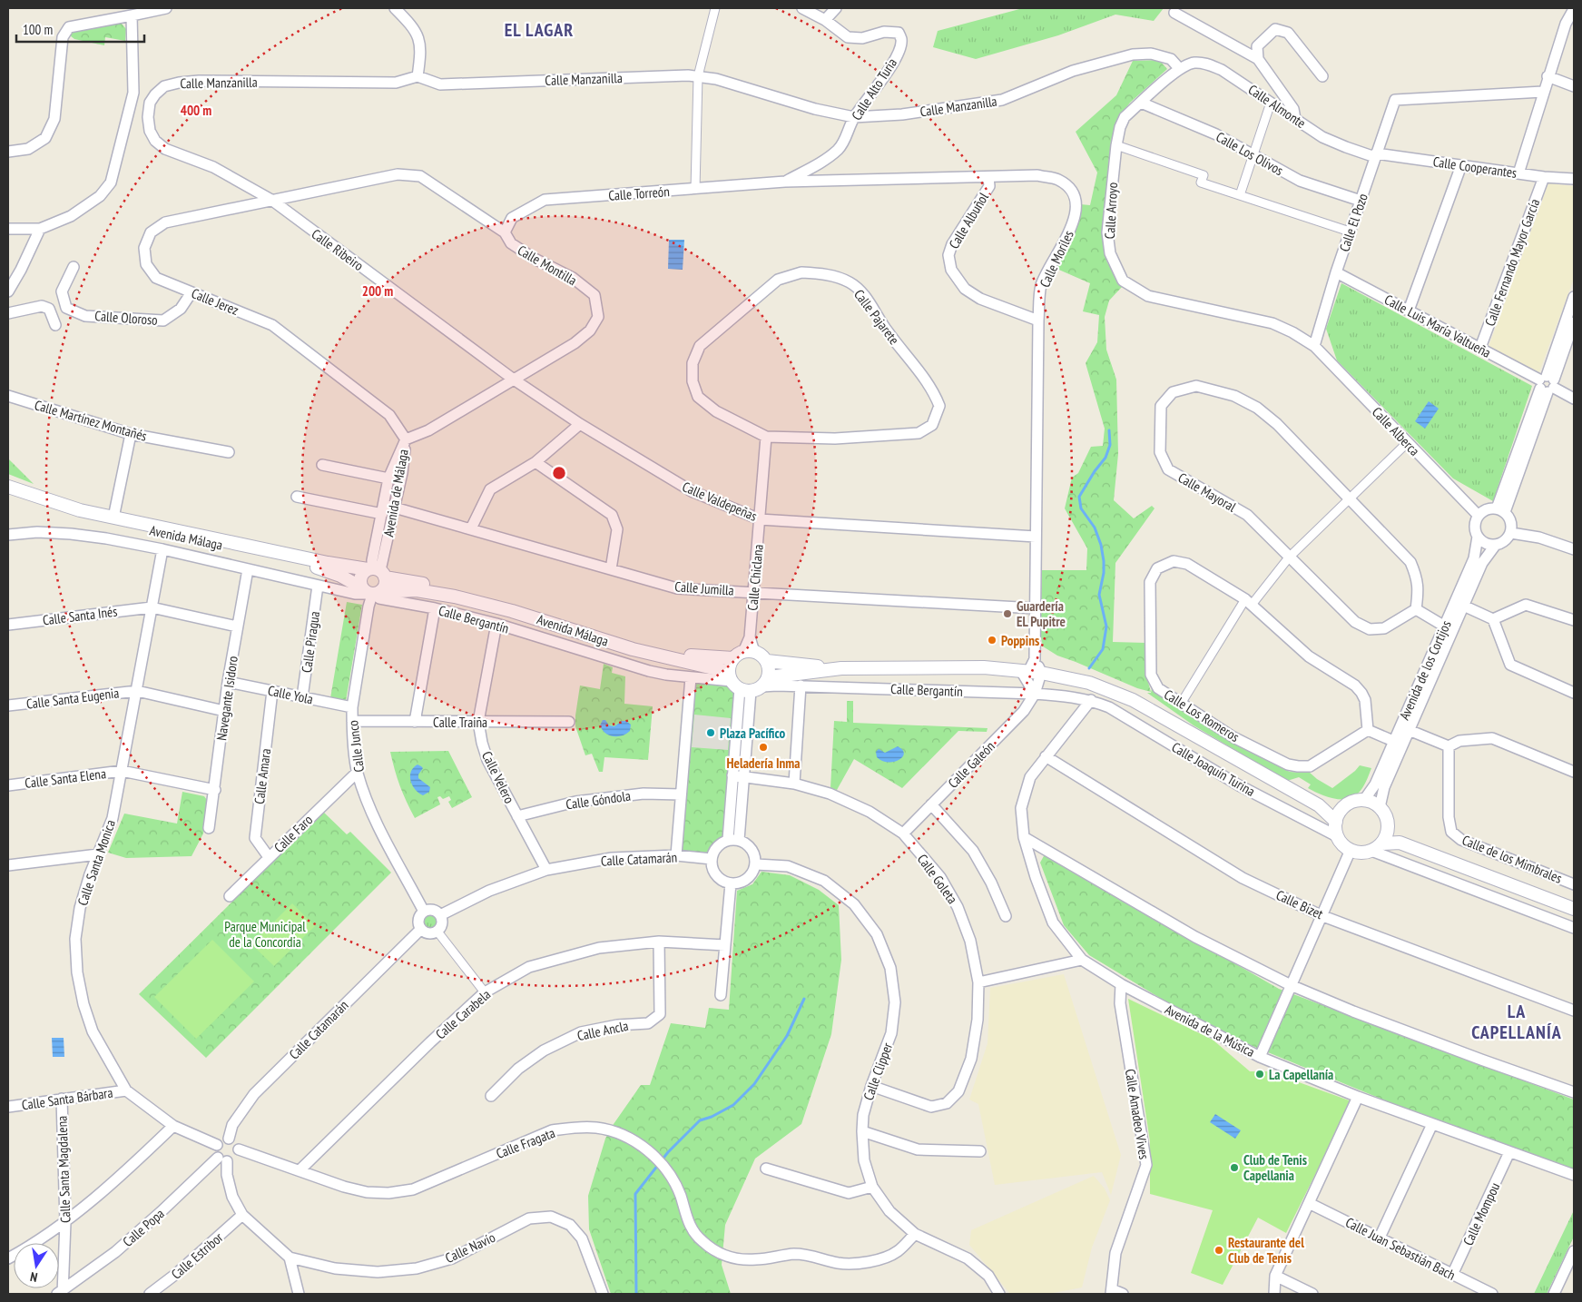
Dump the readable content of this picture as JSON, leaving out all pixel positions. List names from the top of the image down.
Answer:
{
  "streets": {
    "street": [
      "Calle Manzanilla",
      "Calle Alto Turia",
      "Calle Almonte",
      "Calle Los Olivos",
      "Calle Cooperantes",
      "Calle Torreón",
      "Calle Arroyo",
      "Calle Albuñol",
      "Calle El Pozo",
      "Calle Ribeiro",
      "Calle Moriles",
      "Calle Fernando Mayor García",
      "Calle Montilla",
      "Calle Jerez",
      "Calle Pajarete",
      "Calle Oloroso",
      "Calle Luis María Valtueña",
      "Calle Martínez Montañés",
      "Calle Alberca",
      "Calle Mayoral",
      "Avenida de Málaga",
      "Calle Valdepeñas",
      "Avenida Málaga",
      "Calle Chiclana",
      "Calle Jumilla",
      "Calle Santa Inés",
      "Calle Bergantín",
      "Calle Piragua",
      "Avenida de los Cortijos",
      "Calle Yola",
      "Calle Santa Eugenia",
      "Navegante Isidoro",
      "Calle Los Romeros",
      "Calle Traiña",
      "Calle Junco",
      "Calle Galeón",
      "Calle Joaquín Turina",
      "Calle Amara",
      "Calle Velero",
      "Calle Santa Elena",
      "Calle Góndola",
      "Calle Faro",
      "Calle Catamarán",
      "Calle de los Mimbrales",
      "Calle Santa Monica",
      "Calle Goleta",
      "Calle Bizet",
      "Calle Carabela",
      "Calle Ancla",
      "Avenida de la Música",
      "Calle Clipper",
      "Calle Santa Bárbara",
      "Calle Amadeo Vives",
      "Calle Fragata",
      "Calle Santa Magdalena",
      "Calle Mompou",
      "Calle Popa",
      "Calle Navío",
      "Calle Juan Sebastián Bach",
      "Calle Estribor"
    ]
  },
  "crossings": [
    ["Calle Manzanilla", "Calle Alto Turia"],
    ["Calle Manzanilla", "Calle Almonte"],
    ["Calle Manzanilla", "Calle Arroyo"],
    ["Calle Manzanilla", "Calle Ribeiro"],
    ["Calle Manzanilla", "Calle Montilla"],
    ["Calle Manzanilla", "Calle Jerez"],
    ["Calle Alto Turia", "Calle Torreón"],
    ["Calle Alto Turia", "Calle Moriles"],
    ["Calle Almonte", "Calle Cooperantes"],
    ["Calle Almonte", "Calle Arroyo"],
    ["Calle Almonte", "Calle El Pozo"],
    ["Calle Los Olivos", "Calle Arroyo"],
    ["Calle Los Olivos", "Calle El Pozo"],
    ["Calle Cooperantes", "Calle El Pozo"],
    ["Calle Cooperantes", "Calle Fernando Mayor García"],
    ["Calle Torreón", "Calle Moriles"],
    ["Calle Torreón", "Calle Montilla"],
    ["Calle Arroyo", "Calle El Pozo"],
    ["Calle Arroyo", "Calle Alberca"],
    ["Calle Albuñol", "Calle Moriles"],
    ["Calle El Pozo", "Calle Luis María Valtueña"],
    ["Calle El Pozo", "Calle Alberca"],
    ["Calle Ribeiro", "Calle Montilla"],
    ["Calle Ribeiro", "Calle Jerez"],
    ["Calle Ribeiro", "Calle Valdepeñas"],
    ["Calle Moriles", "Calle Valdepeñas"],
    ["Calle Moriles", "Calle Jumilla"],
    ["Calle Moriles", "Calle Galeón"],
    ["Calle Fernando Mayor García", "Calle Luis María Valtueña"],
    ["Calle Montilla", "Calle Jerez"],
    ["Calle Montilla", "Avenida de Málaga"],
    ["Calle Montilla", "Calle Valdepeñas"],
    ["Calle Jerez", "Calle Oloroso"],
    ["Calle Jerez", "Avenida de Málaga"],
    ["Calle Pajarete", "Calle Chiclana"],
    ["Calle Alberca", "Avenida de los Cortijos"],
    ["Avenida de Málaga", "Avenida Málaga"],
    ["Avenida de Málaga", "Calle Jumilla"],
    ["Calle Valdepeñas", "Calle Chiclana"],
    ["Avenida Málaga", "Calle Chiclana"],
    ["Avenida Málaga", "Calle Bergantín"],
    ["Avenida Málaga", "Calle Junco"],
    ["Calle Chiclana", "Calle Jumilla"],
    ["Calle Santa Inés", "Navegante Isidoro"],
    ["Calle Santa Inés", "Calle Santa Monica"],
    ["Calle Bergantín", "Calle Piragua"],
    ["Calle Bergantín", "Navegante Isidoro"],
    ["Calle Bergantín", "Calle Junco"],
    ["Calle Bergantín", "Calle Galeón"],
    ["Calle Bergantín", "Calle Joaquín Turina"],
    ["Calle Bergantín", "Calle Velero"],
    ["Calle Bergantín", "Calle Santa Monica"],
    ["Calle Bergantín", "Avenida de la Música"],
    ["Calle Piragua", "Calle Yola"],
    ["Avenida de los Cortijos", "Calle Joaquín Turina"],
    ["Calle Yola", "Navegante Isidoro"],
    ["Calle Yola", "Calle Junco"],
    ["Calle Yola", "Calle Amara"],
    ["Calle Santa Eugenia", "Navegante Isidoro"],
    ["Calle Santa Eugenia", "Calle Santa Monica"],
    ["Navegante Isidoro", "Calle Santa Elena"],
    ["Calle Traiña", "Calle Junco"],
    ["Calle Traiña", "Calle Velero"],
    ["Calle Junco", "Calle Faro"],
    ["Calle Junco", "Calle Catamarán"],
    ["Calle Galeón", "Calle Goleta"],
    ["Calle Joaquín Turina", "Avenida de la Música"],
    ["Calle Amara", "Calle Faro"],
    ["Calle Velero", "Calle Góndola"],
    ["Calle Velero", "Calle Catamarán"],
    ["Calle Santa Elena", "Calle Santa Monica"],
    ["Calle Catamarán", "Calle Santa Monica"],
    ["Calle Catamarán", "Calle Clipper"],
    ["Calle Catamarán", "Calle Fragata"],
    ["Calle Catamarán", "Calle Popa"],
    ["Calle Santa Monica", "Calle Santa Bárbara"],
    ["Calle Santa Monica", "Calle Fragata"],
    ["Calle Santa Monica", "Calle Popa"],
    ["Calle Goleta", "Calle Clipper"],
    ["Calle Bizet", "Avenida de la Música"],
    ["Calle Carabela", "Calle Ancla"],
    ["Calle Carabela", "Calle Fragata"],
    ["Avenida de la Música", "Calle Amadeo Vives"],
    ["Avenida de la Música", "Calle Mompou"],
    ["Calle Clipper", "Calle Fragata"],
    ["Calle Santa Bárbara", "Calle Santa Magdalena"],
    ["Calle Fragata", "Calle Popa"],
    ["Calle Santa Magdalena", "Calle Popa"],
    ["Calle Mompou", "Calle Juan Sebastián Bach"]
  ],
  "districts": ["EL LAGAR", "LA CAPELLANÍA"],
  "parks": ["Parque Municipal de la Concordia"],
  "places": [
    "Guardería EL Pupitre",
    "Poppins",
    "Plaza Pacífico",
    "Heladería Inma",
    "La Capellanía",
    "Club de Tenis Capellania",
    "Restaurante del Club de Tenis"
  ],
  "scale_bar": "100 m",
  "north": "bottom",
  "rings": ["400 m", "200 m"]
}
